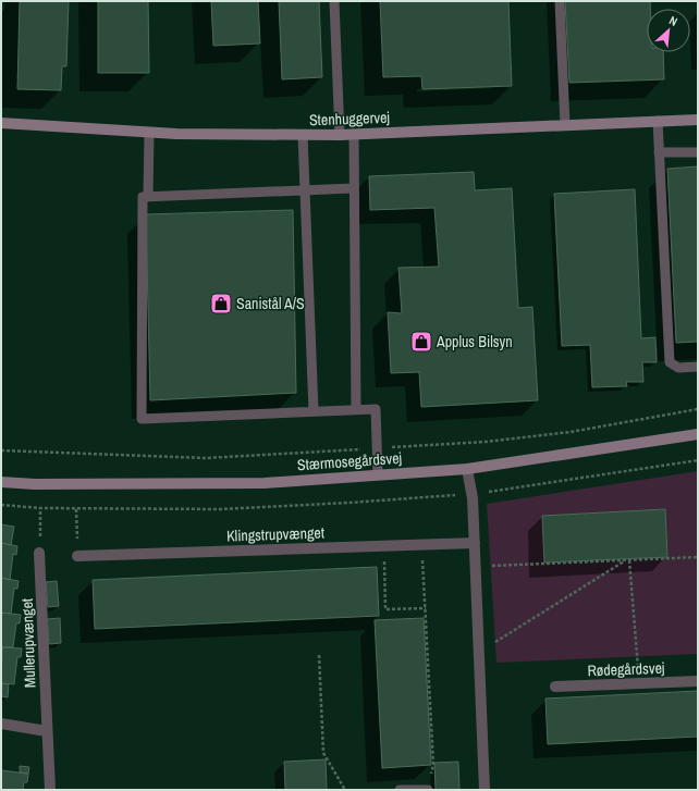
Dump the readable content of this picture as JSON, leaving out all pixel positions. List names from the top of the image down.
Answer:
{
  "streets": {
    "street": [
      "Stenhuggervej",
      "Stærmosegårdsvej",
      "Klingstrupvænget",
      "Mullerupvænget",
      "Rødegårdsvej"
    ]
  },
  "places": {
    "shop": ["Sanistål A/S", "Applus Bilsyn"]
  },
  "north": "top right"
}
